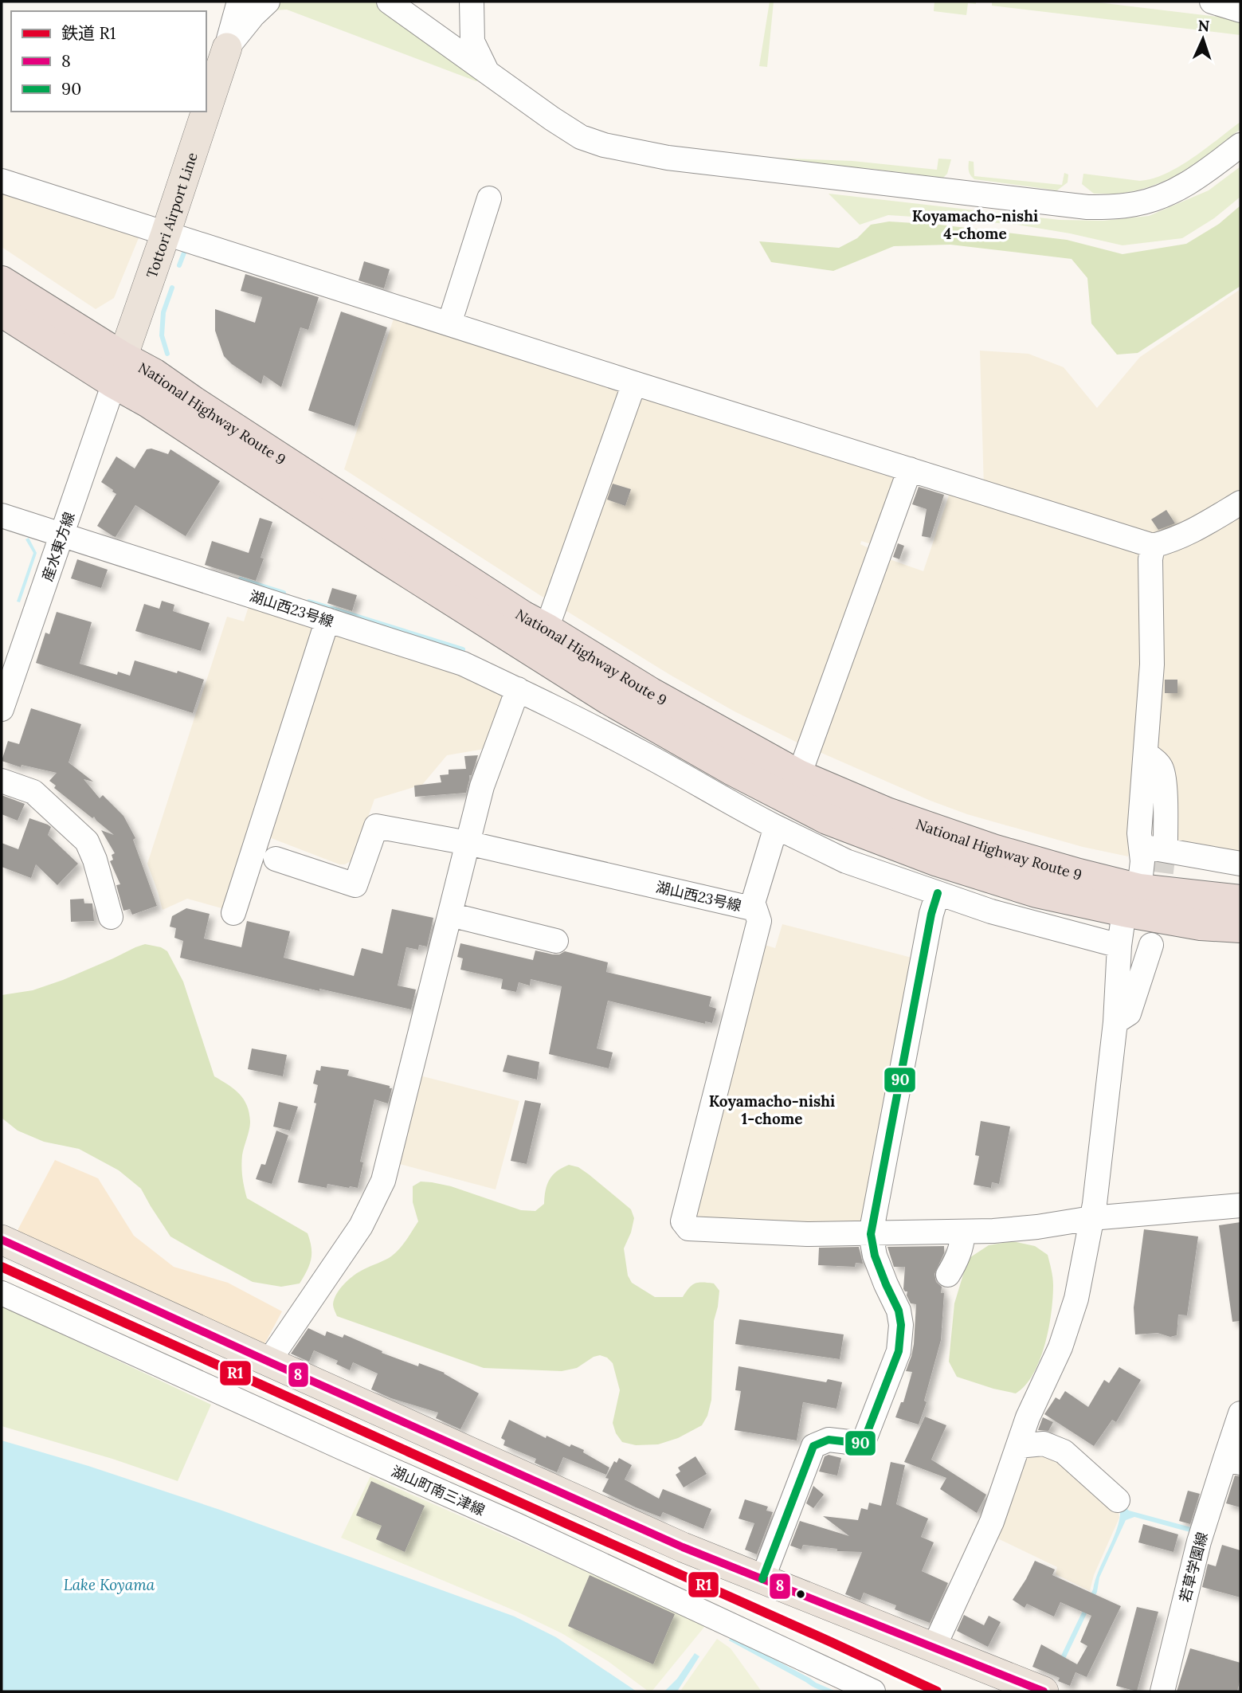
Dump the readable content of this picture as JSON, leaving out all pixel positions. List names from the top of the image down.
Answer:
{
  "streets": {
    "highway": ["National Highway Route 9"],
    "main road": ["Tottori Airport Line"],
    "street": [
      "産水東方線",
      "湖山西23号線",
      "湖山町南三津線",
      "若草学園線"
    ]
  },
  "crossings": [
    ["Tottori Airport Line", "National Highway Route 9"],
    ["Tottori Airport Line", "産水東方線"],
    ["National Highway Route 9", "産水東方線"],
    ["産水東方線", "湖山西23号線"]
  ],
  "districts": ["Koyamacho-nishi 4-chome", "Koyamacho-nishi 1-chome"],
  "water": ["Lake Koyama"],
  "lines": ["transit line 90", "transit line 8", "rail line R1"],
  "legend": ["鉄道 R1", "8", "90"],
  "north": "top"
}
